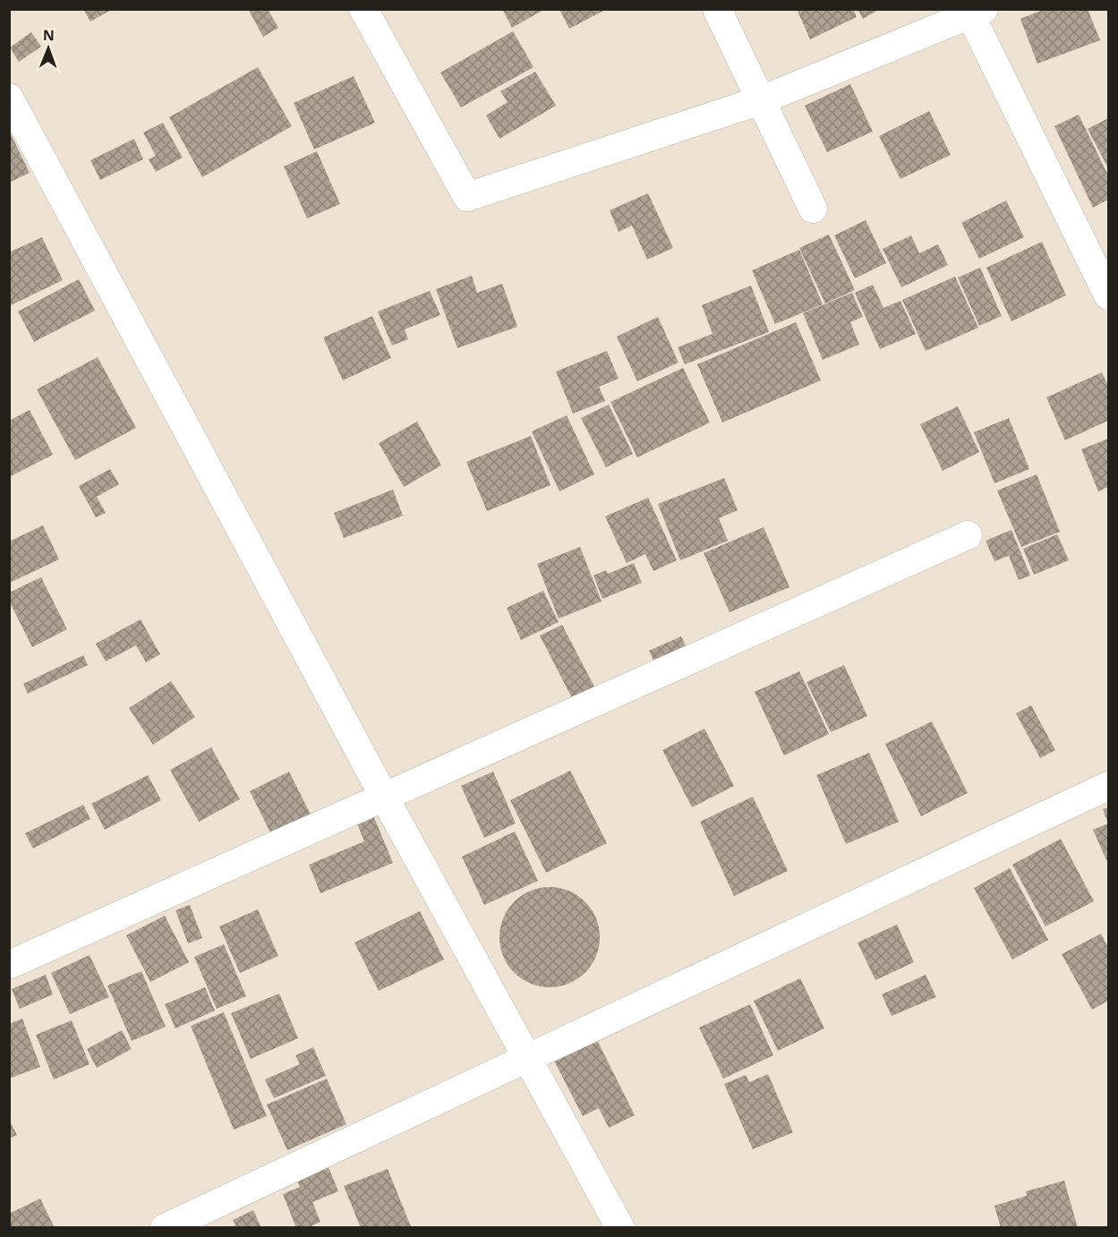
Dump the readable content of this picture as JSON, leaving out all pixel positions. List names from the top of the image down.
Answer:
{
  "north": "top"
}
